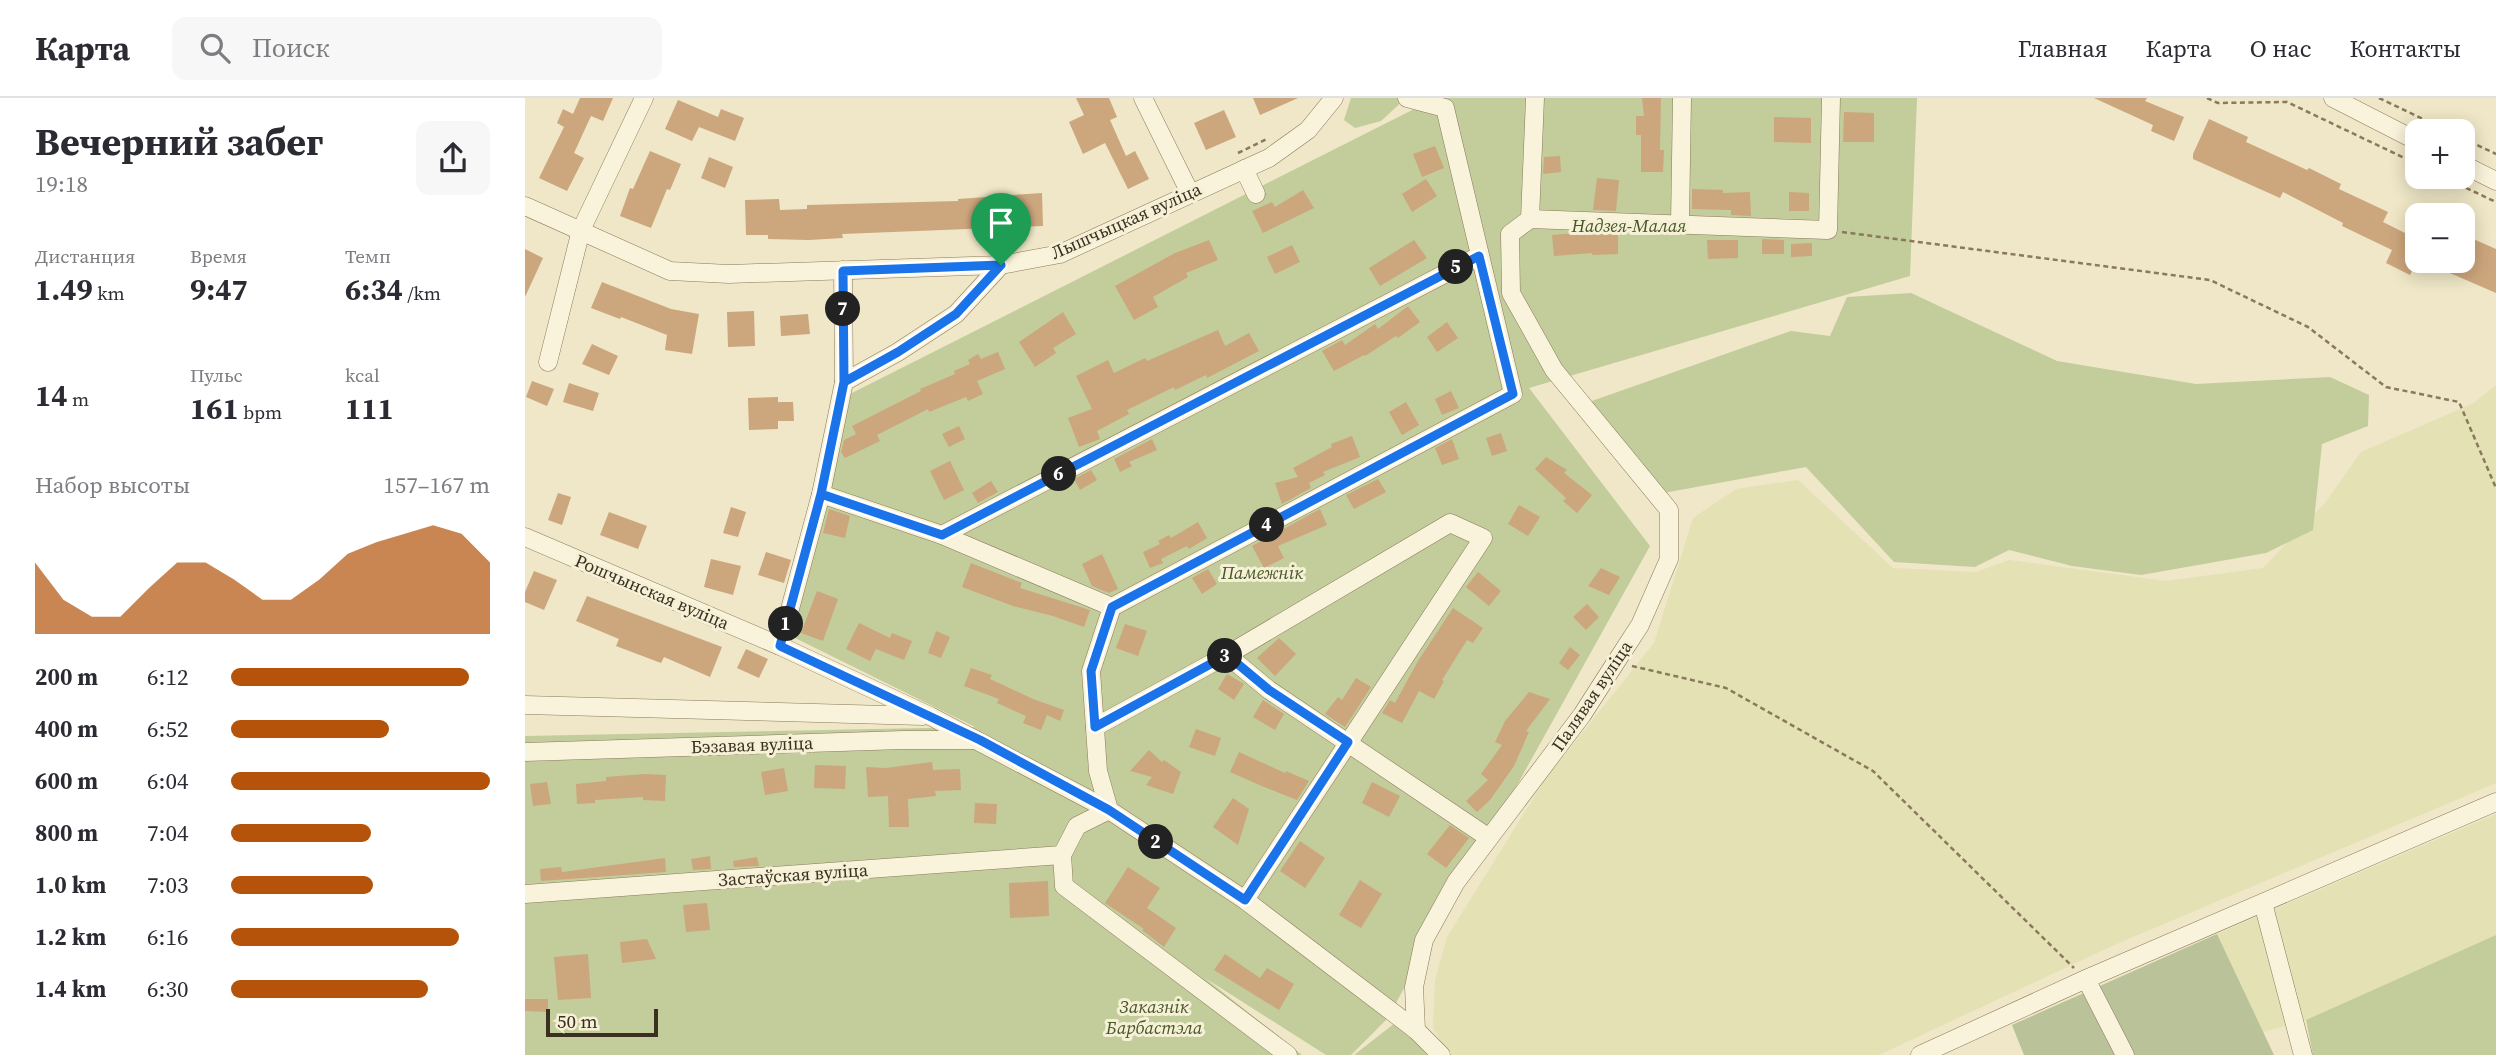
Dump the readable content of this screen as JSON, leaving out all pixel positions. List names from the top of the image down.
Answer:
{
  "streets": {
    "street": [
      "Лышчыцкая вуліца",
      "Рошчынская вуліца",
      "Палявая вуліца",
      "Бэзавая вуліца",
      "Застаўская вуліца"
    ]
  },
  "crossings": [
    ["Рошчынская вуліца", "Палявая вуліца"],
    ["Рошчынская вуліца", "Бэзавая вуліца"]
  ],
  "parks": ["Надзея-Малая", "Памежнік", "Заказнік Барбастэла"],
  "scale_bar": "50 m",
  "page": {
    "header": "Карта",
    "search": "Поиск",
    "nav": [
      "Главная",
      "Карта",
      "О нас",
      "Контакты"
    ],
    "heading": ["Вечерний забег", "19:18"],
    "map_buttons": ["+", "−"],
    "stats": [
      ["Дистанция", "1.49 km"],
      ["Время", "9:47"],
      ["Темп", "6:34 /km"],
      ["14 m"],
      ["Пульс", "161 bpm"],
      ["kcal", "111"]
    ],
    "pins": [
      "5",
      "7",
      "6",
      "4",
      "1",
      "3",
      "2"
    ],
    "chart": ["Набор высоты", "157–167 m"],
    "list": [
      {
        "name": "200 m",
        "note": "6:12"
      },
      {
        "name": "400 m",
        "note": "6:52"
      },
      {
        "name": "600 m",
        "note": "6:04"
      },
      {
        "name": "800 m",
        "note": "7:04"
      },
      {
        "name": "1.0 km",
        "note": "7:03"
      },
      {
        "name": "1.2 km",
        "note": "6:16"
      },
      {
        "name": "1.4 km",
        "note": "6:30"
      }
    ],
    "scale": "50 m"
  }
}
